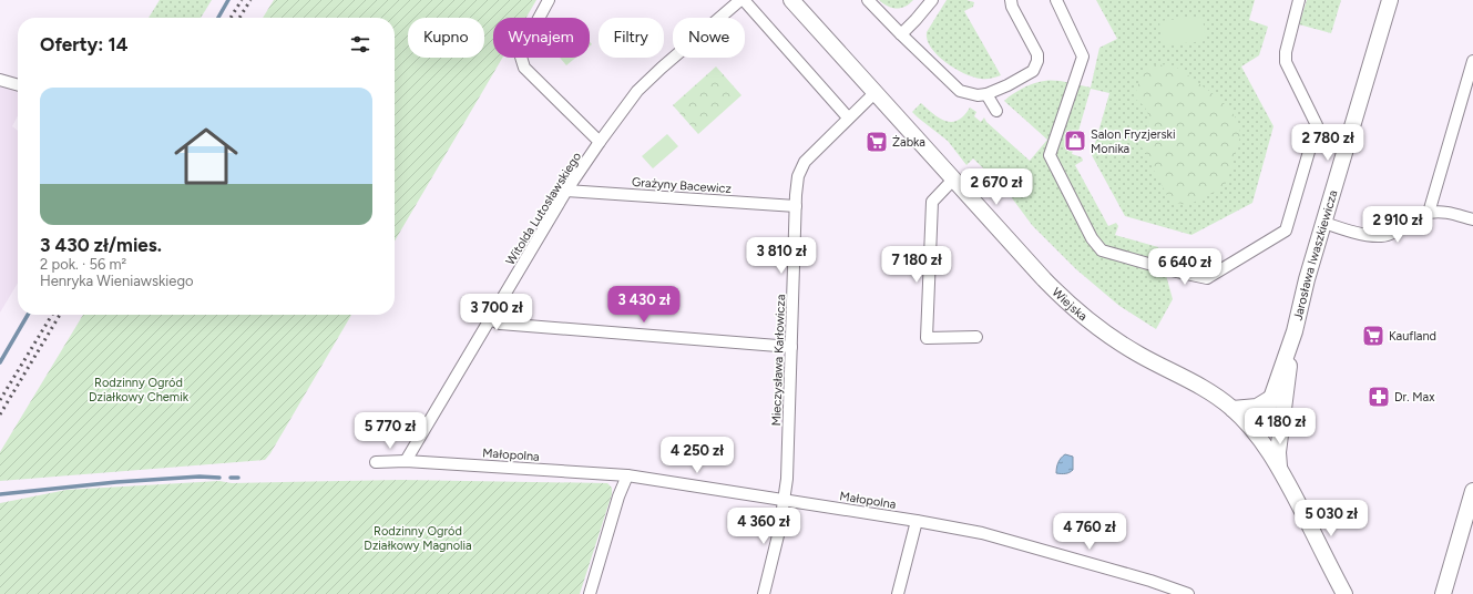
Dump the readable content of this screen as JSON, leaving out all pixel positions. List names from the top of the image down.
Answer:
{
  "streets": {
    "main road": ["Jarosława Iwaszkiewicza", "Wiejska"],
    "street": [
      "Grażyny Bacewicz",
      "Witolda Lutosławskiego",
      "Mieczysława Karłowicza",
      "Małopolna"
    ]
  },
  "crossings": [
    ["Grażyny Bacewicz", "Witolda Lutosławskiego"],
    ["Grażyny Bacewicz", "Mieczysława Karłowicza"],
    ["Witolda Lutosławskiego", "Małopolna"],
    ["Jarosława Iwaszkiewicza", "Wiejska"],
    ["Wiejska", "Mieczysława Karłowicza"],
    ["Mieczysława Karłowicza", "Małopolna"]
  ],
  "parks": ["Rodzinny Ogród Działkowy Chemik", "Rodzinny Ogród Działkowy Magnolia"],
  "places": {
    "shop": ["Salon Fryzjerski Monika"],
    "supermarket": ["Żabka", "Kaufland"],
    "pharmacy": ["Dr. Max"]
  },
  "page": {
    "chip": [
      "Kupno",
      "Wynajem",
      "Filtry",
      "Nowe"
    ],
    "heading": "Oferty: 14",
    "list": [
      {
        "name": "3 430 zł/mies.",
        "note": "2 pok. · 56 m² · Henryka Wieniawskiego"
      }
    ],
    "price": [
      "2 780 zł",
      "2 670 zł",
      "2 910 zł",
      "3 810 zł",
      "7 180 zł",
      "6 640 zł",
      "3 430 zł",
      "3 700 zł",
      "4 180 zł",
      "5 770 zł",
      "4 250 zł",
      "5 030 zł",
      "4 360 zł",
      "4 760 zł"
    ]
  }
}
